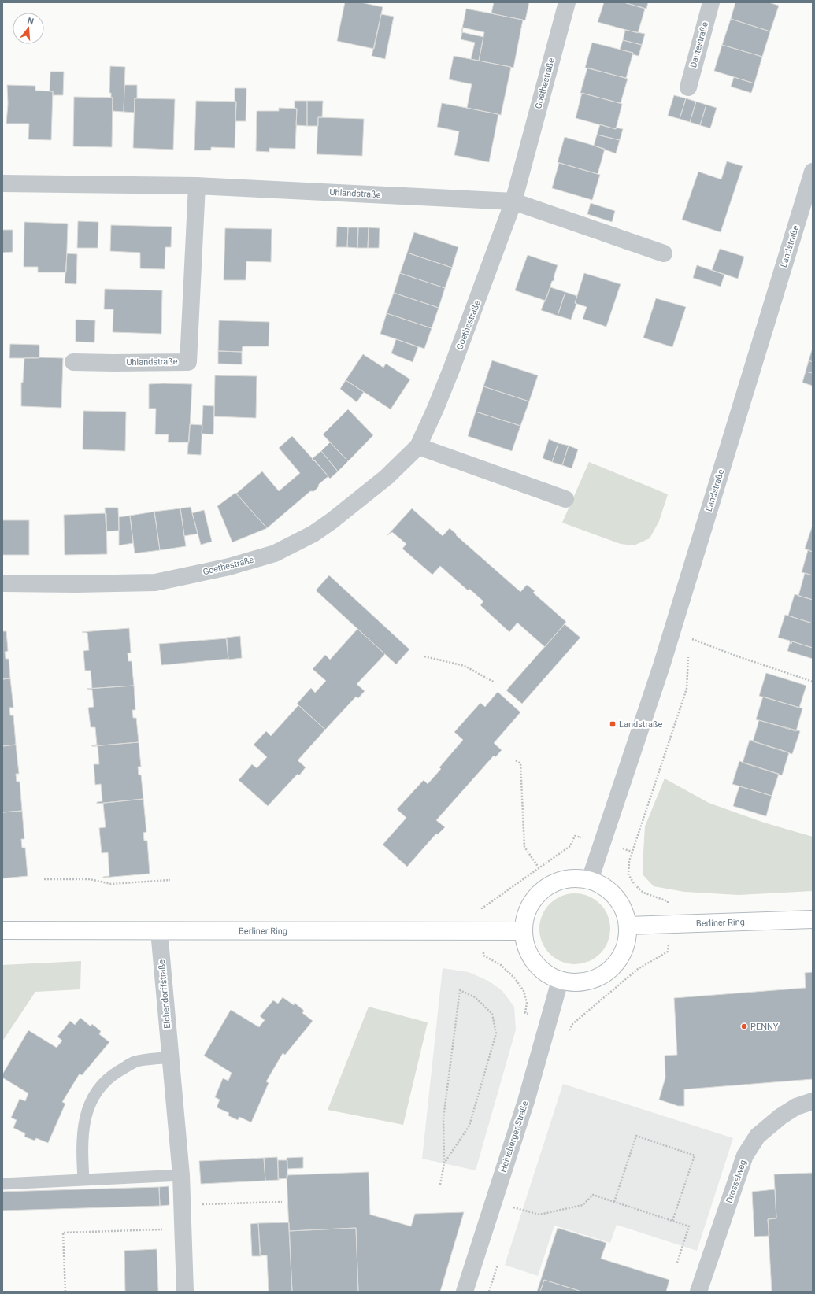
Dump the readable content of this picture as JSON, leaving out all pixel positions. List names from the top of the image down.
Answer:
{
  "streets": {
    "main road": ["Berliner Ring"],
    "street": [
      "Dantestraße",
      "Goethestraße",
      "Uhlandstraße",
      "Landstraße",
      "Eichendorffstraße",
      "Heinsberger Straße",
      "Drosselweg"
    ]
  },
  "crossings": [
    ["Goethestraße", "Uhlandstraße"],
    ["Landstraße", "Berliner Ring"],
    ["Landstraße", "Heinsberger Straße"],
    ["Berliner Ring", "Eichendorffstraße"],
    ["Berliner Ring", "Heinsberger Straße"]
  ],
  "places": {
    "transit": ["Landstraße"],
    "other": ["PENNY"]
  },
  "north": "top"
}
